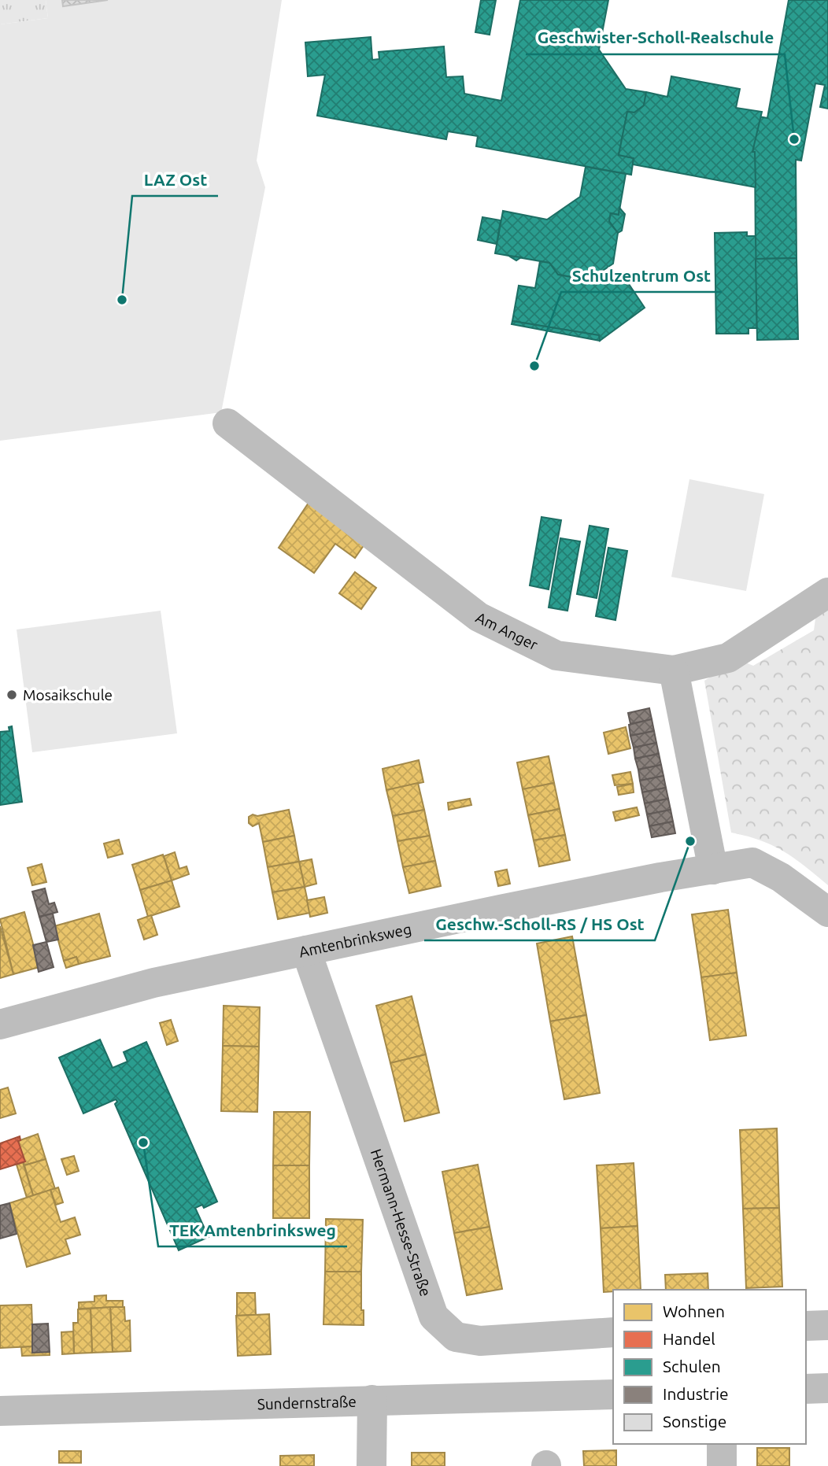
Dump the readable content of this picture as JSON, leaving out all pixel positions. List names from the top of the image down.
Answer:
{
  "streets": {
    "street": [
      "Am Anger",
      "Amtenbrinksweg",
      "Hermann-Hesse-Straße",
      "Sundernstraße"
    ]
  },
  "crossings": [
    ["Amtenbrinksweg", "Hermann-Hesse-Straße"]
  ],
  "places": [
    "Geschwister-Scholl-Realschule",
    "LAZ Ost",
    "Schulzentrum Ost",
    "Mosaikschule",
    "Geschw.-Scholl-RS / HS Ost",
    "TEK Amtenbrinksweg"
  ],
  "legend": [
    "Wohnen",
    "Handel",
    "Schulen",
    "Industrie",
    "Sonstige"
  ]
}
